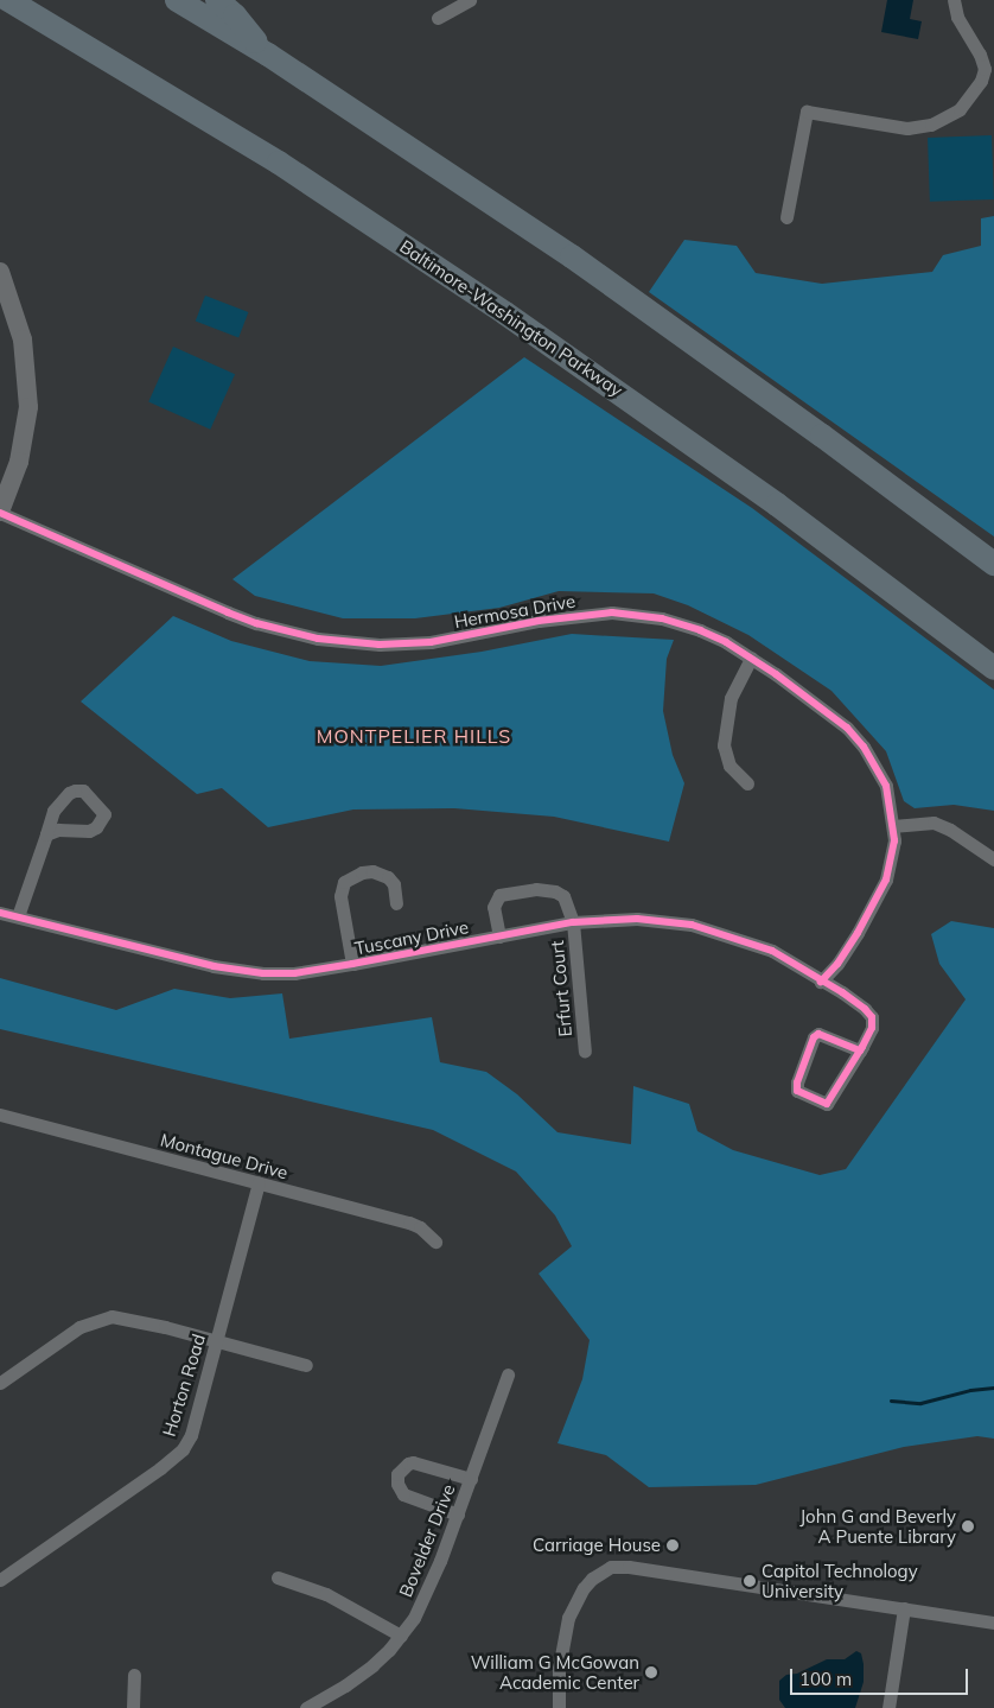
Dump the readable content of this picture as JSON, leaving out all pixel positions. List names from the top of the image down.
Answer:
{
  "streets": {
    "highway": ["Baltimore-Washington Parkway"],
    "street": [
      "Hermosa Drive",
      "Tuscany Drive",
      "Erfurt Court",
      "Montague Drive",
      "Horton Road",
      "Bovelder Drive"
    ]
  },
  "crossings": [
    ["Hermosa Drive", "Tuscany Drive"],
    ["Tuscany Drive", "Erfurt Court"],
    ["Montague Drive", "Horton Road"]
  ],
  "districts": ["MONTPELIER HILLS"],
  "places": [
    "John G and Beverly A Puente Library",
    "Carriage House",
    "Capitol Technology University",
    "William G McGowan Academic Center"
  ],
  "scale_bar": "100 m"
}
